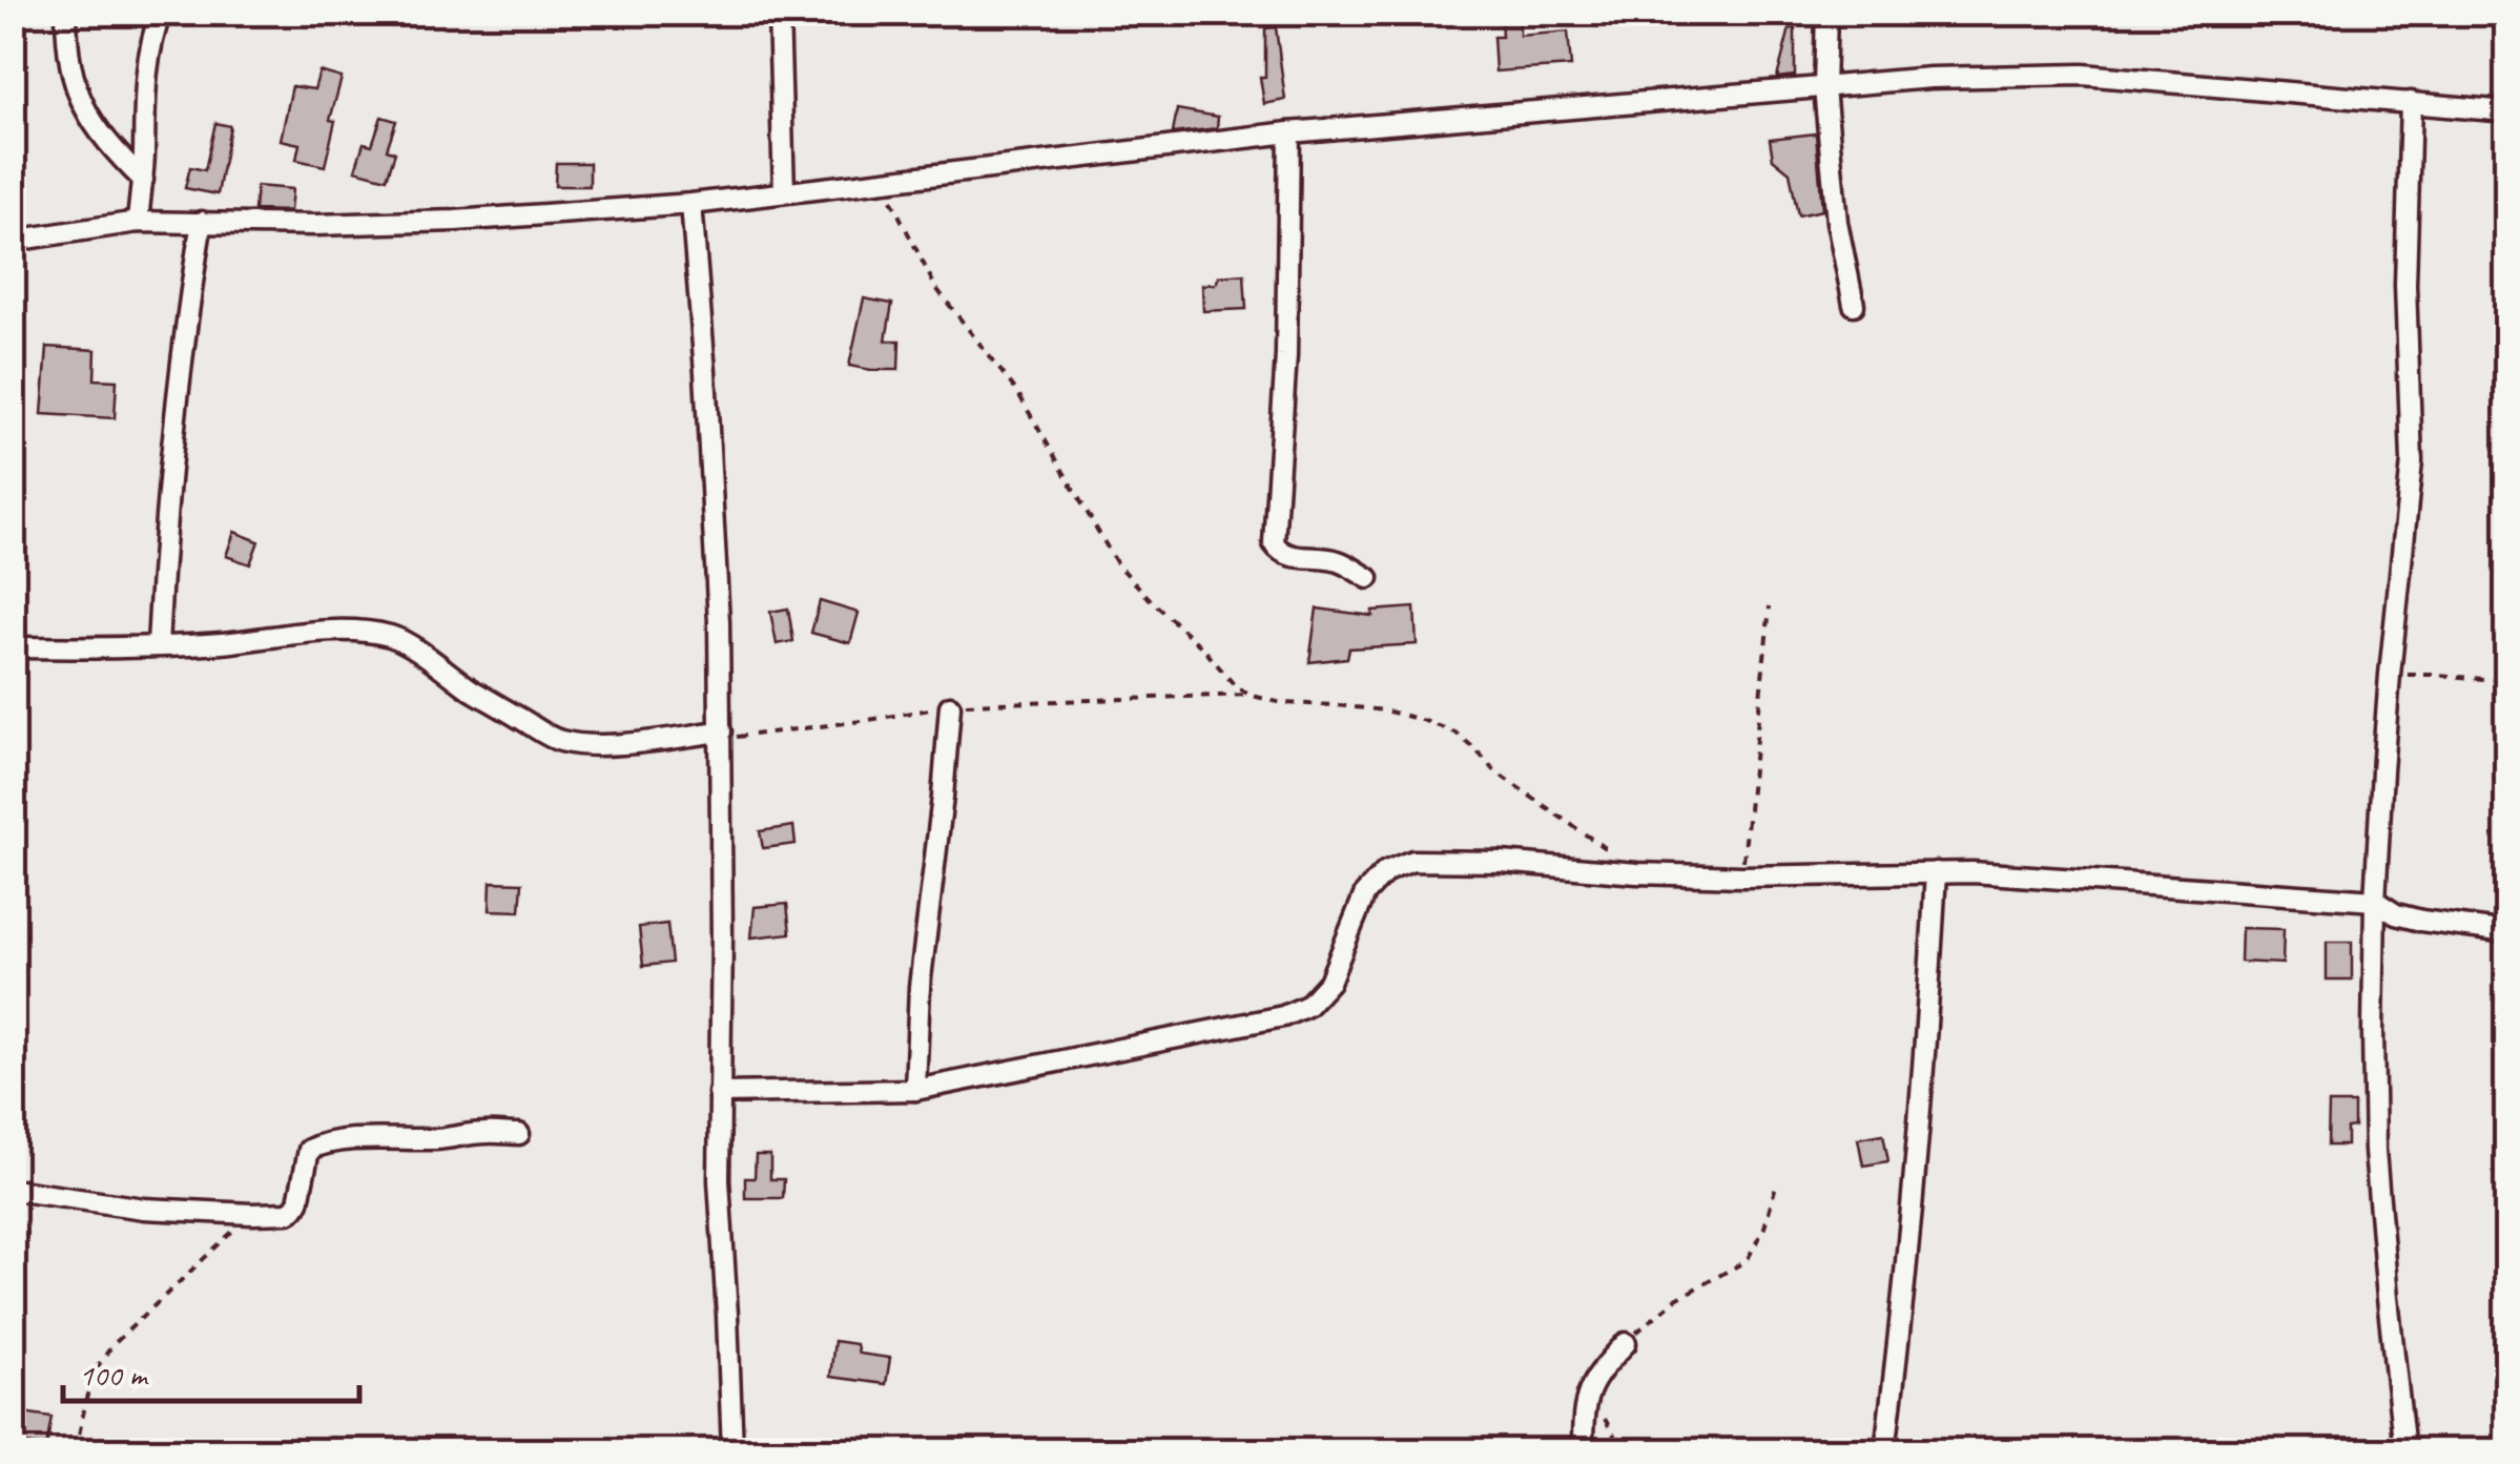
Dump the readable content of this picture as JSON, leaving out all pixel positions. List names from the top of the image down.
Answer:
{
  "scale_bar": "100 m"
}
